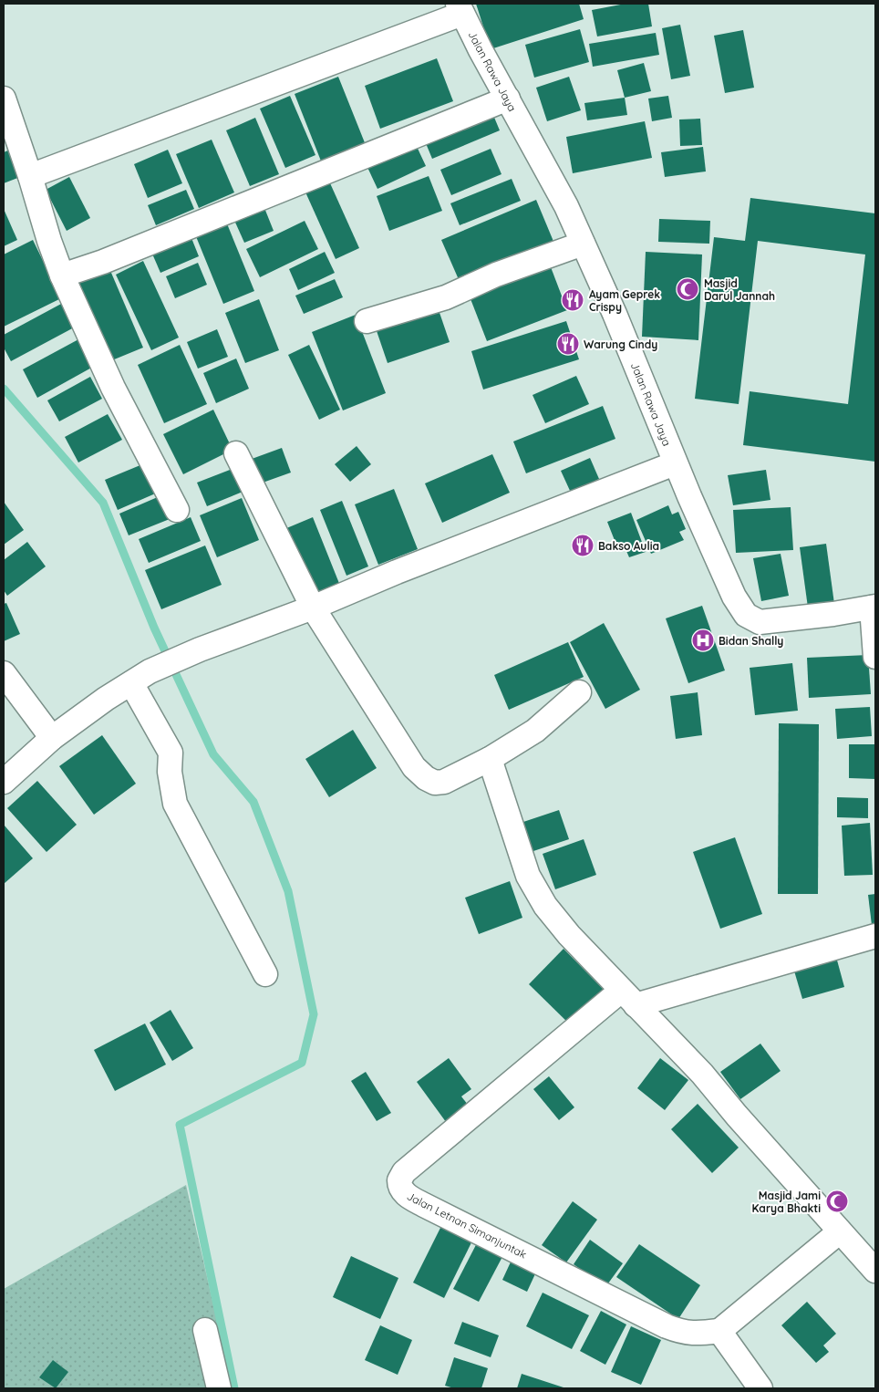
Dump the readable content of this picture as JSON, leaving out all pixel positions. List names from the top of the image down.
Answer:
{
  "streets": {
    "street": ["Jalan Rawa Jaya", "Jalan Letnan Simanjuntak"]
  },
  "places": {
    "mosque": ["Masjid Darul Jannah", "Masjid Jami Karya Bhakti"],
    "restaurant": ["Ayam Geprek Crispy", "Warung Cindy", "Bakso Aulia"],
    "hospital": ["Bidan Shally"]
  }
}
